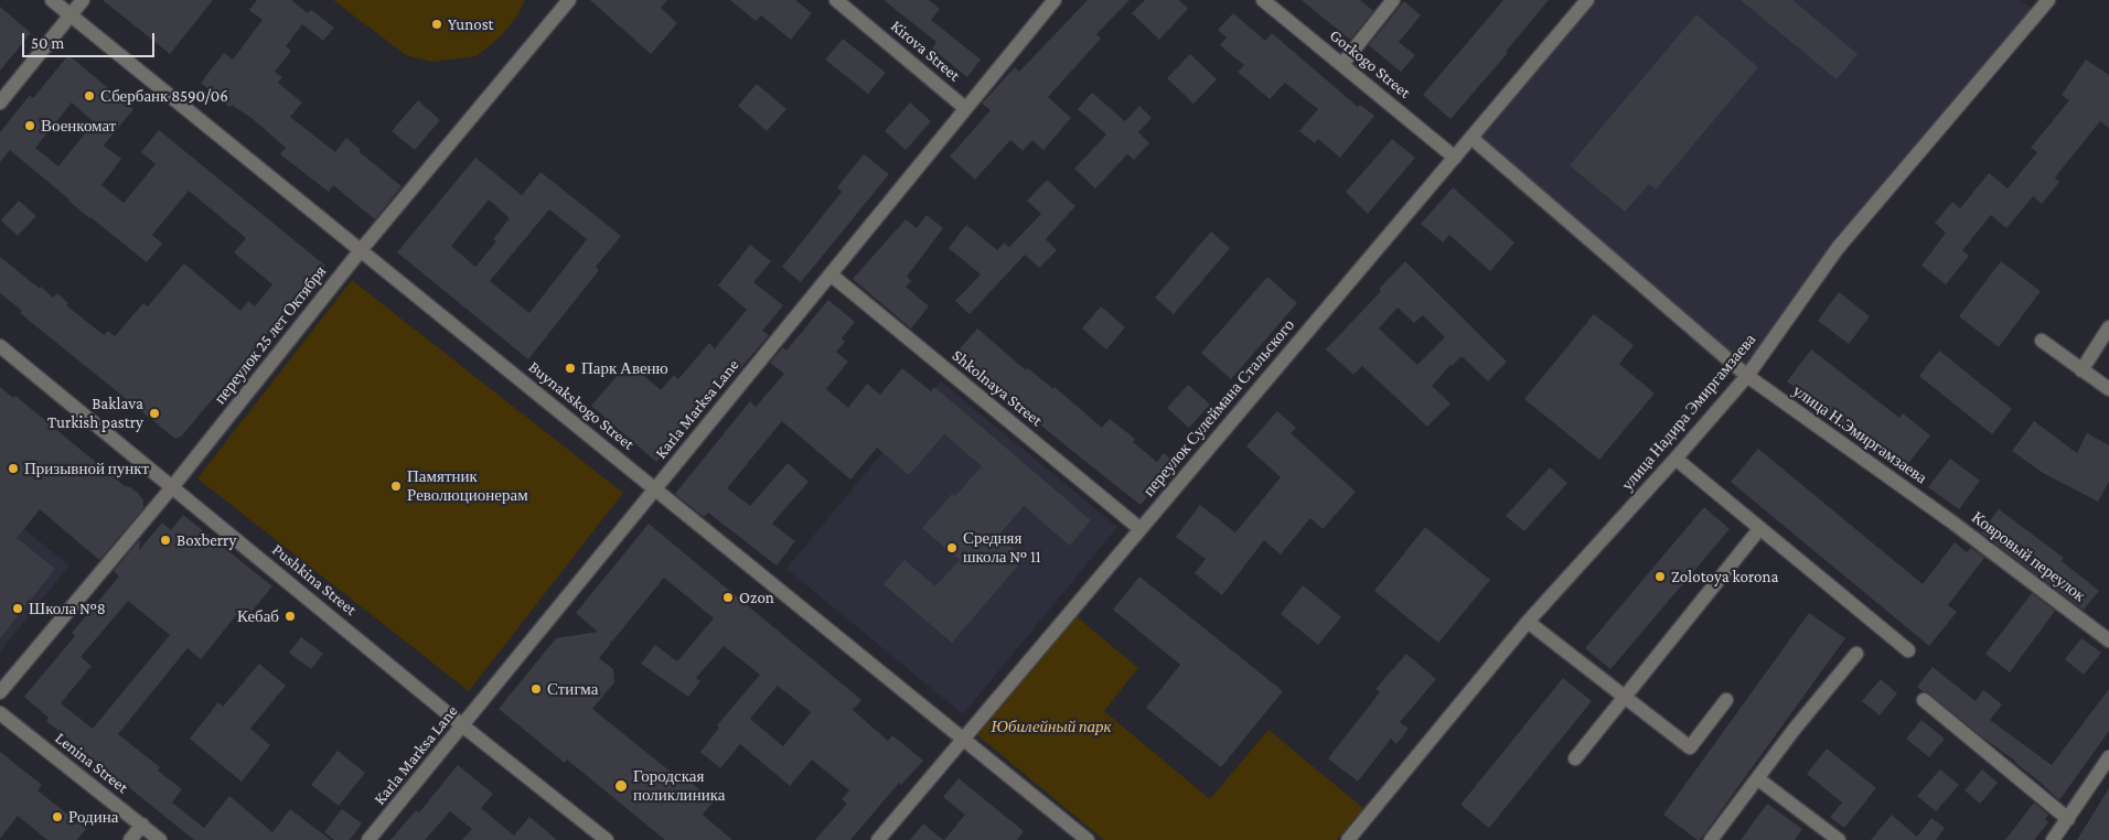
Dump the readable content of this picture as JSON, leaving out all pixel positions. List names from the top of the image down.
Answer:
{
  "streets": {
    "street": [
      "Kirova Street",
      "Gorkogo Street",
      "переулок 25 лет Октября",
      "Shkolnaya Street",
      "Buynakskogo Street",
      "переулок Сулеймана Стальского",
      "Karla Marksa Lane",
      "улица Надира Эмиргамзаева",
      "улица Н.Эмиргамзаева",
      "Ковровый переулок",
      "Pushkina Street",
      "Lenina Street"
    ]
  },
  "crossings": [
    ["Kirova Street", "Karla Marksa Lane"],
    ["Gorkogo Street", "переулок Сулеймана Стальского"],
    ["переулок 25 лет Октября", "Buynakskogo Street"],
    ["переулок 25 лет Октября", "Pushkina Street"],
    ["Shkolnaya Street", "переулок Сулеймана Стальского"],
    ["Shkolnaya Street", "Karla Marksa Lane"],
    ["Buynakskogo Street", "переулок Сулеймана Стальского"],
    ["Buynakskogo Street", "Karla Marksa Lane"],
    ["переулок Сулеймана Стальского", "улица Н.Эмиргамзаева"],
    ["Karla Marksa Lane", "Pushkina Street"],
    ["улица Надира Эмиргамзаева", "улица Н.Эмиргамзаева"],
    ["улица Н.Эмиргамзаева", "Ковровый переулок"]
  ],
  "parks": ["Юбилейный парк"],
  "places": [
    "Yunost",
    "Сбербанк 8590/06",
    "Военкомат",
    "Парк Авеню",
    "Baklava Turkish pastry",
    "Призывной пункт",
    "Памятник Революционерам",
    "Boxberry",
    "Средняя школа № 11",
    "Zolotoya korona",
    "Ozon",
    "Школа №8",
    "Кебаб",
    "Стигма",
    "Городская поликлиника",
    "Родина"
  ],
  "scale_bar": "50 m"
}
